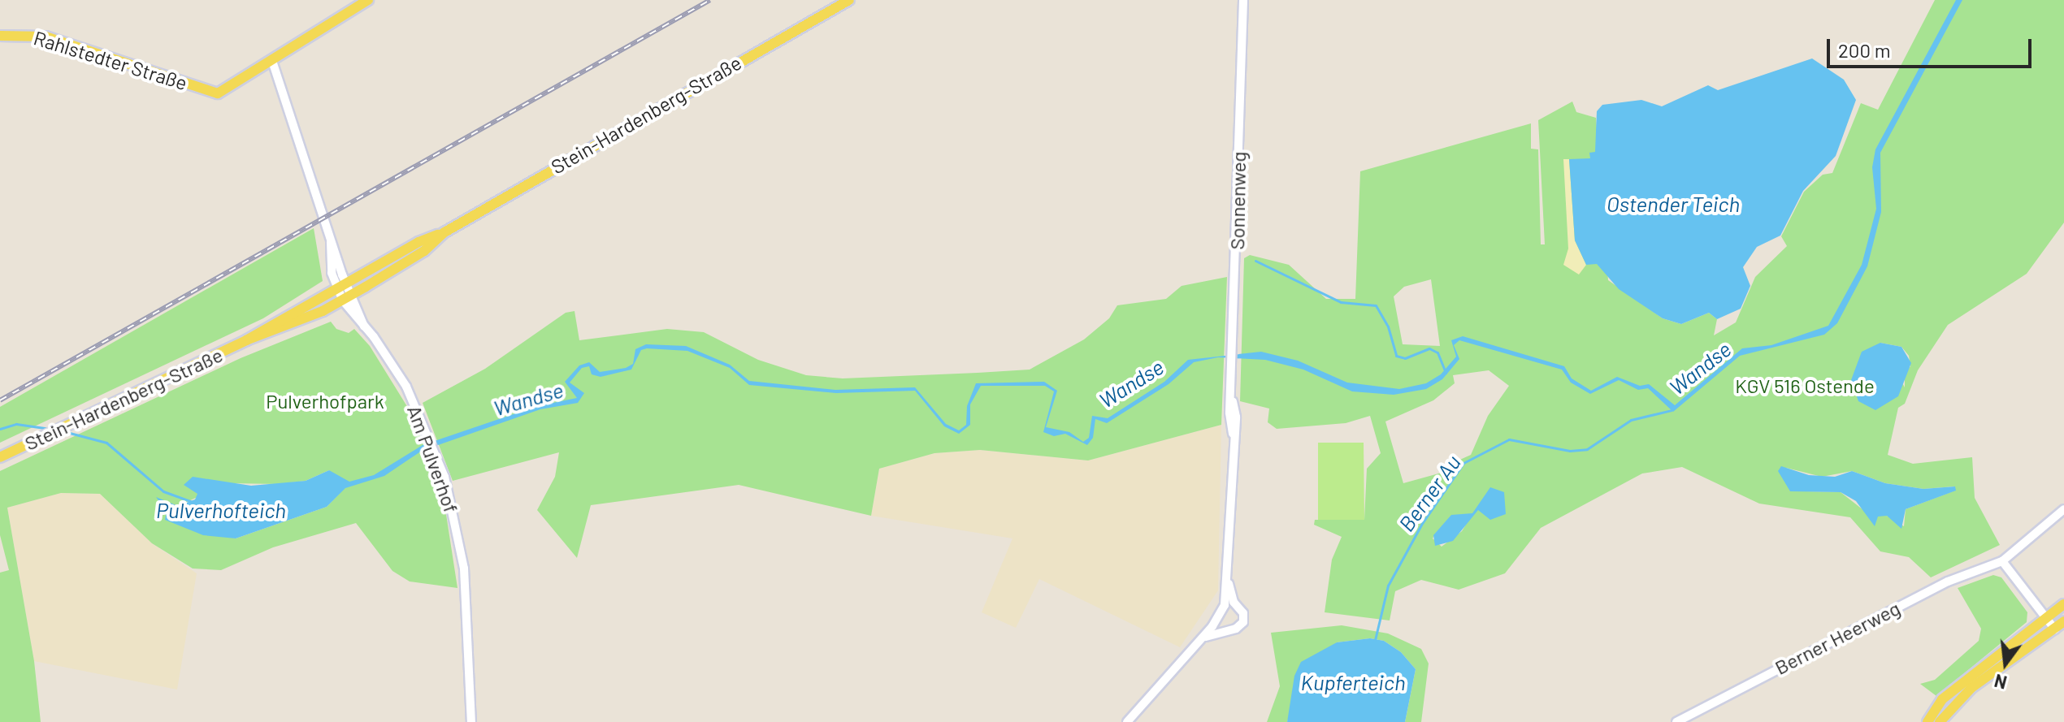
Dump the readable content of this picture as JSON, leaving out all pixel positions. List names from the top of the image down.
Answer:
{
  "streets": {
    "main road": ["Rahlstedter Straße", "Stein-Hardenberg-Straße"],
    "street": ["Sonnenweg", "Am Pulverhof", "Berner Heerweg"]
  },
  "crossings": [
    ["Rahlstedter Straße", "Am Pulverhof"],
    ["Stein-Hardenberg-Straße", "Am Pulverhof"]
  ],
  "water": [
    "Ostender Teich",
    "Wandse",
    "Berner Au",
    "Pulverhofteich",
    "Kupferteich"
  ],
  "parks": ["KGV 516 Ostende", "Pulverhofpark"],
  "scale_bar": "200 m",
  "north": "bottom"
}
